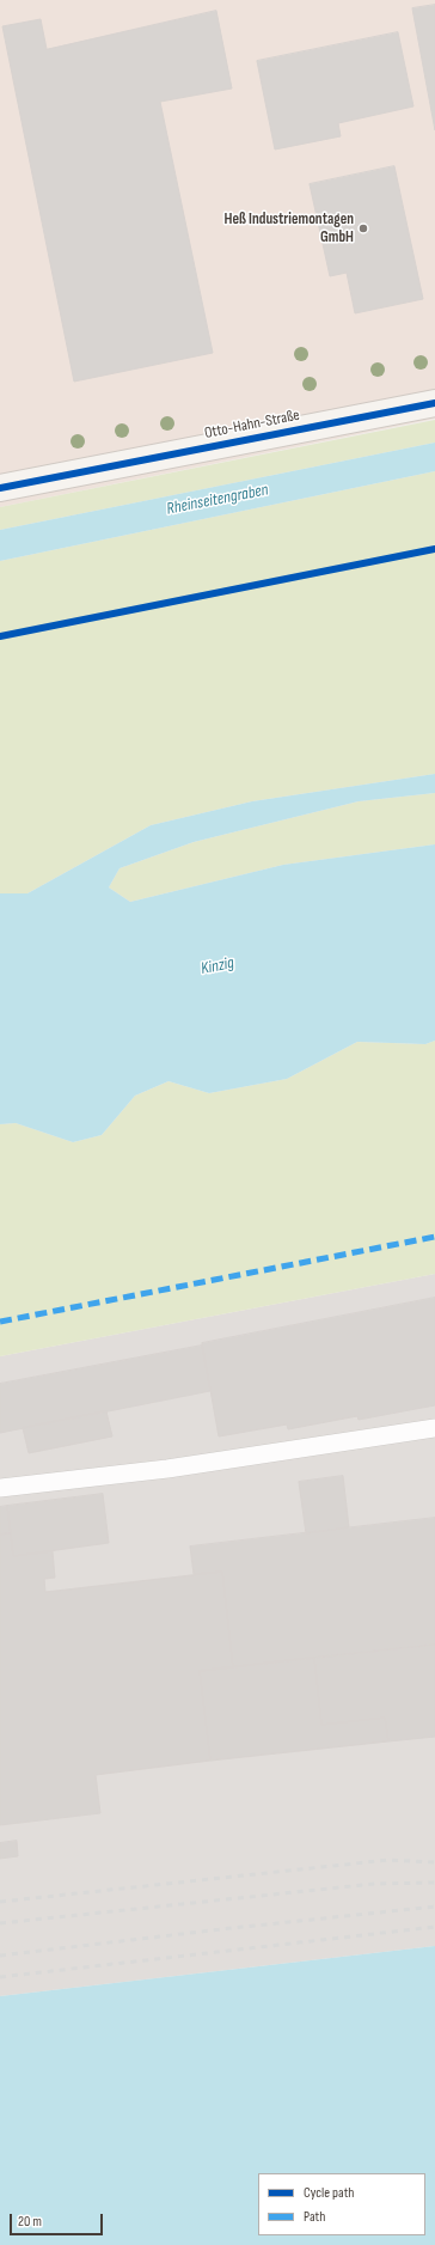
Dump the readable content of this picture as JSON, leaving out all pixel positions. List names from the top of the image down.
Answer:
{
  "streets": {
    "street": ["Otto-Hahn-Straße"]
  },
  "water": ["Rheinseitengraben", "Kinzig"],
  "places": ["Heß Industriemontagen GmbH"],
  "legend": ["Cycle path", "Path"],
  "scale_bar": "20 m"
}
